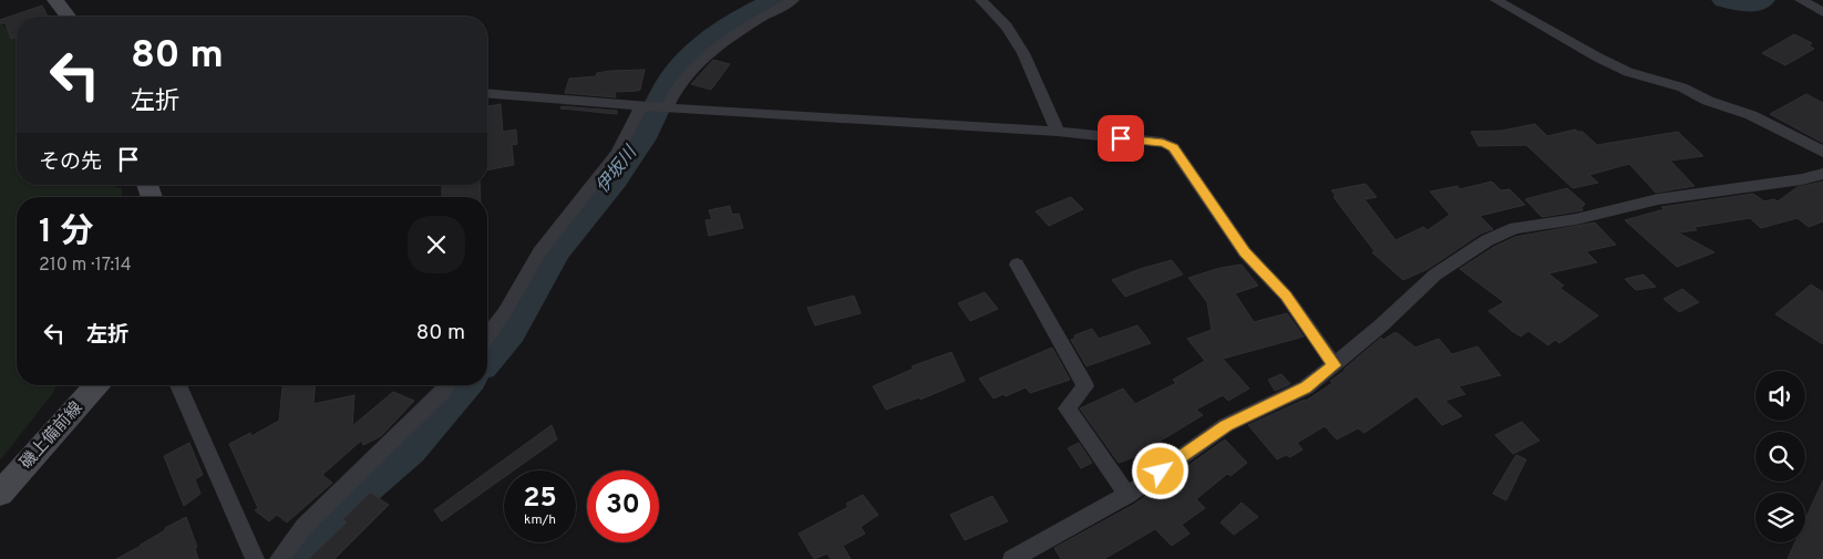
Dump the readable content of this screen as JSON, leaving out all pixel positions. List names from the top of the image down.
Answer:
{
  "streets": {
    "main road": ["磯上備前線"]
  },
  "water": ["伊坂川"],
  "page": {
    "turn": ["80 m", "左折"],
    "then": "その先",
    "heading": ["1 分", "210 m · 17:14"],
    "list": [
      {
        "name": "左折",
        "value": "80 m"
      }
    ],
    "speed": "25 km/h",
    "limit": "30"
  }
}
